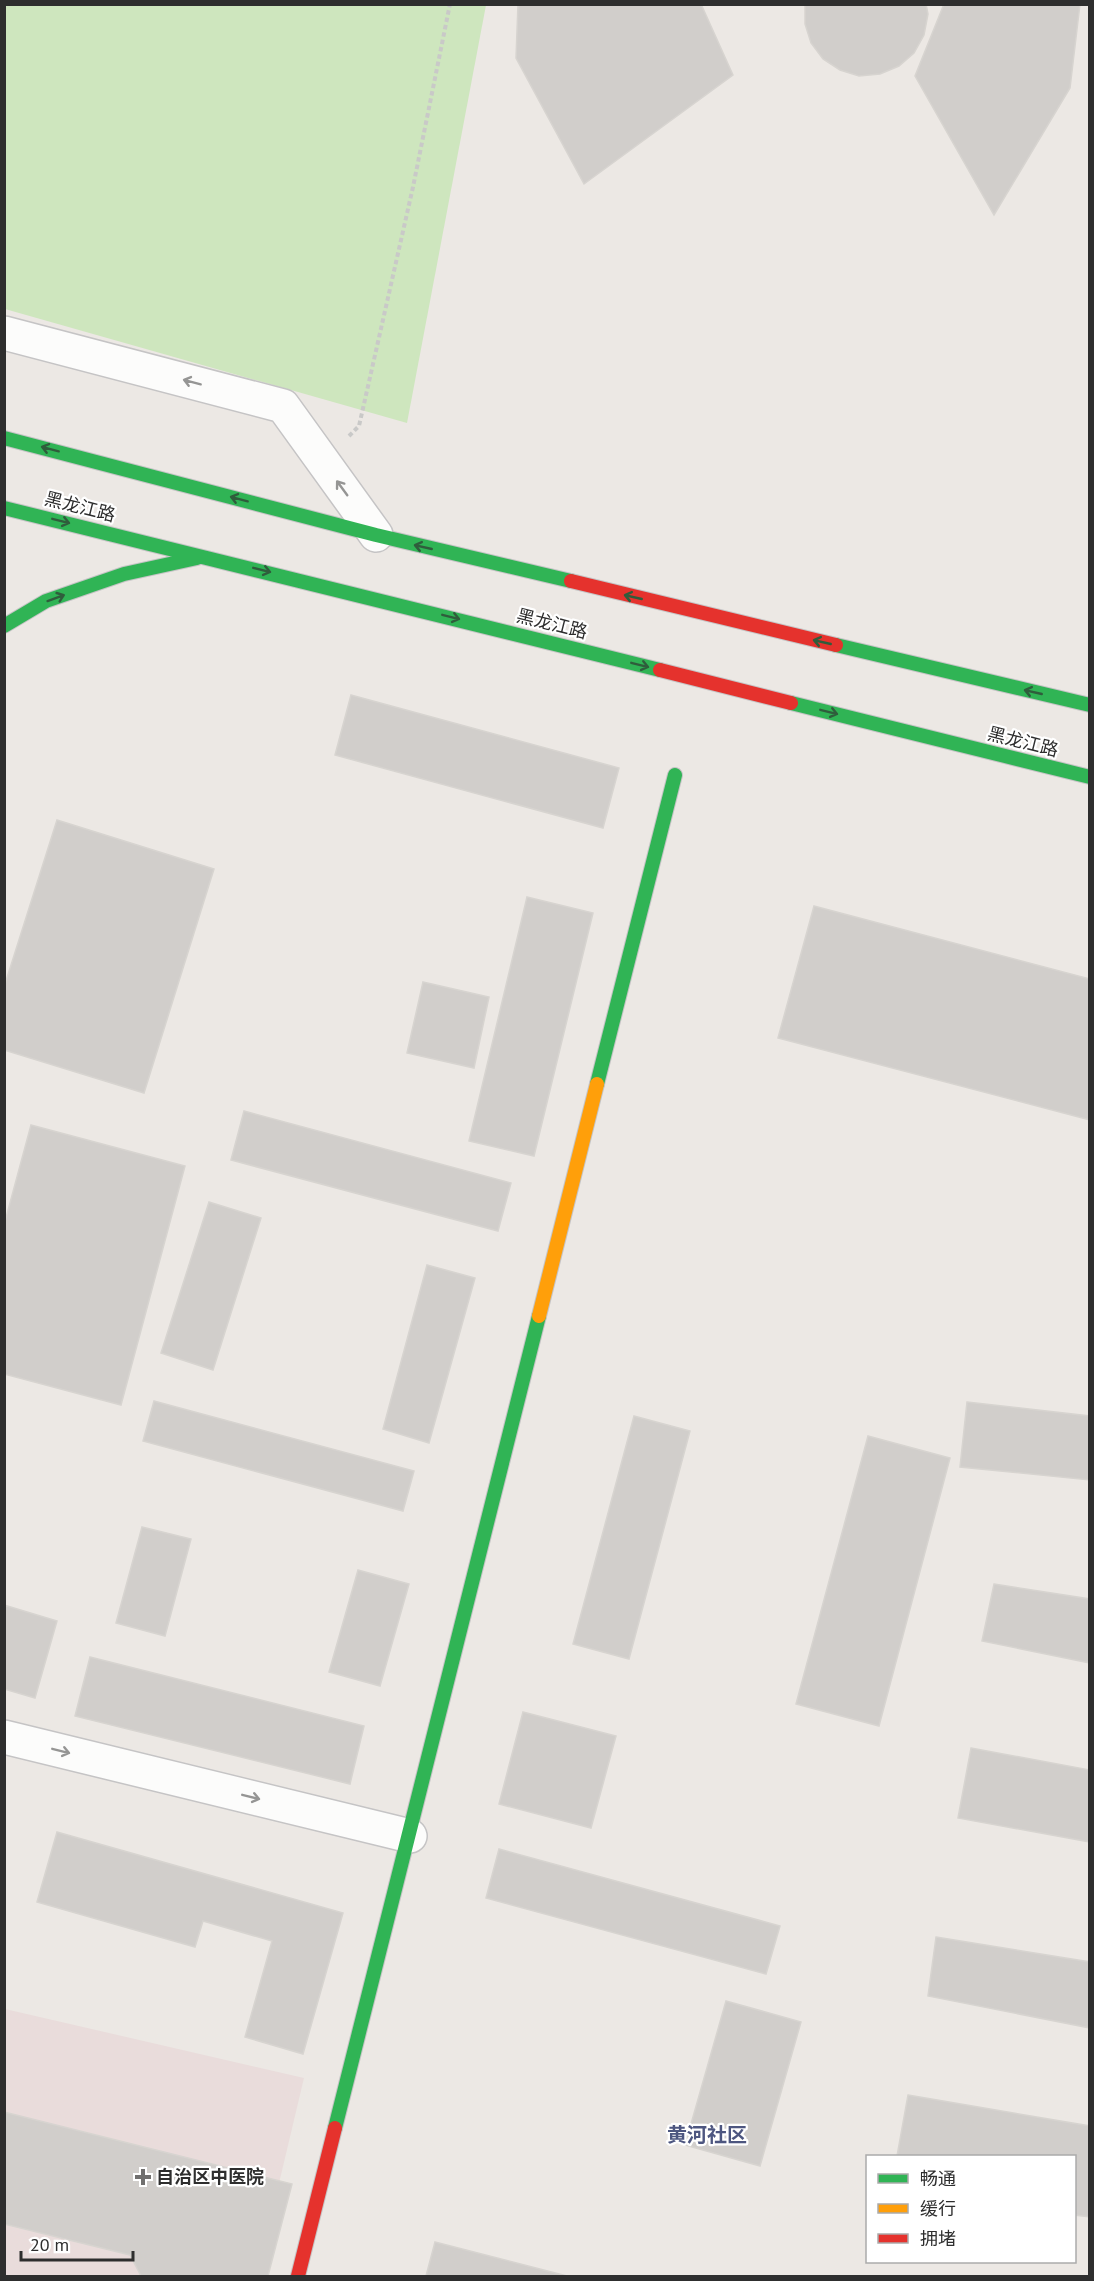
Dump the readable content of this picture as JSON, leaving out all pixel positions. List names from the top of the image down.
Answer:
{
  "streets": {
    "main road": ["黑龙江路"]
  },
  "districts": ["黄河社区"],
  "places": {
    "health": ["自治区中医院"]
  },
  "legend": ["畅通", "缓行", "拥堵"],
  "scale_bar": "20 m"
}
